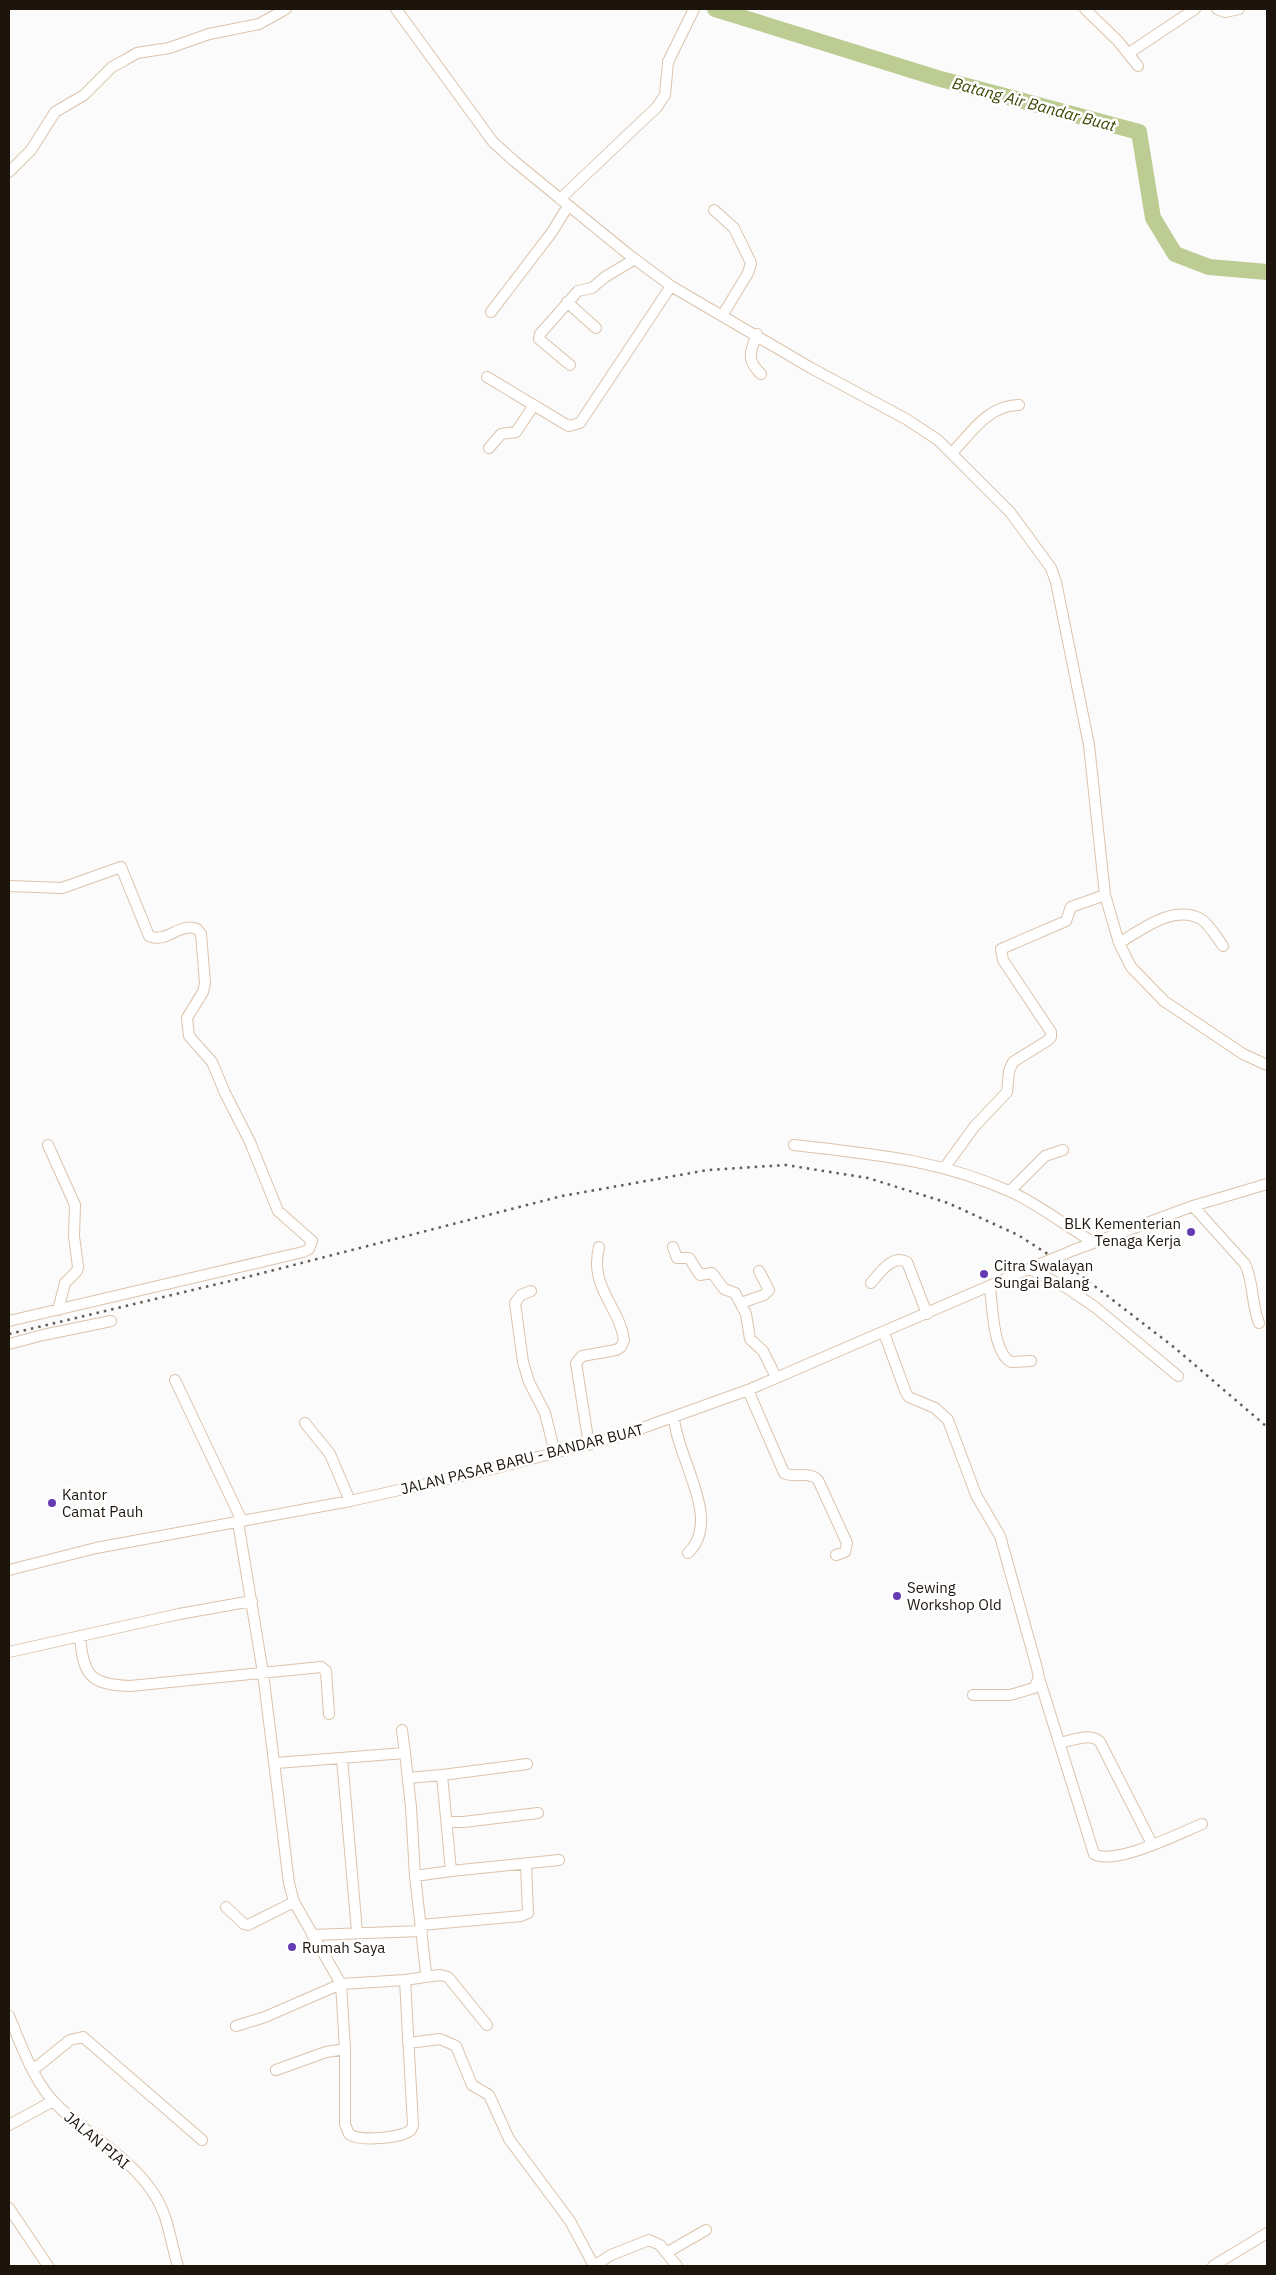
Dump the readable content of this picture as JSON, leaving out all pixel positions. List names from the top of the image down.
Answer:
{
  "streets": {
    "street": ["JALAN PASAR BARU - BANDAR BUAT", "JALAN PIAI"]
  },
  "water": ["Batang Air Bandar Buat"],
  "places": [
    "BLK Kementerian Tenaga Kerja",
    "Citra Swalayan Sungai Balang",
    "Kantor Camat Pauh",
    "Sewing Workshop Old",
    "Rumah Saya"
  ]
}
